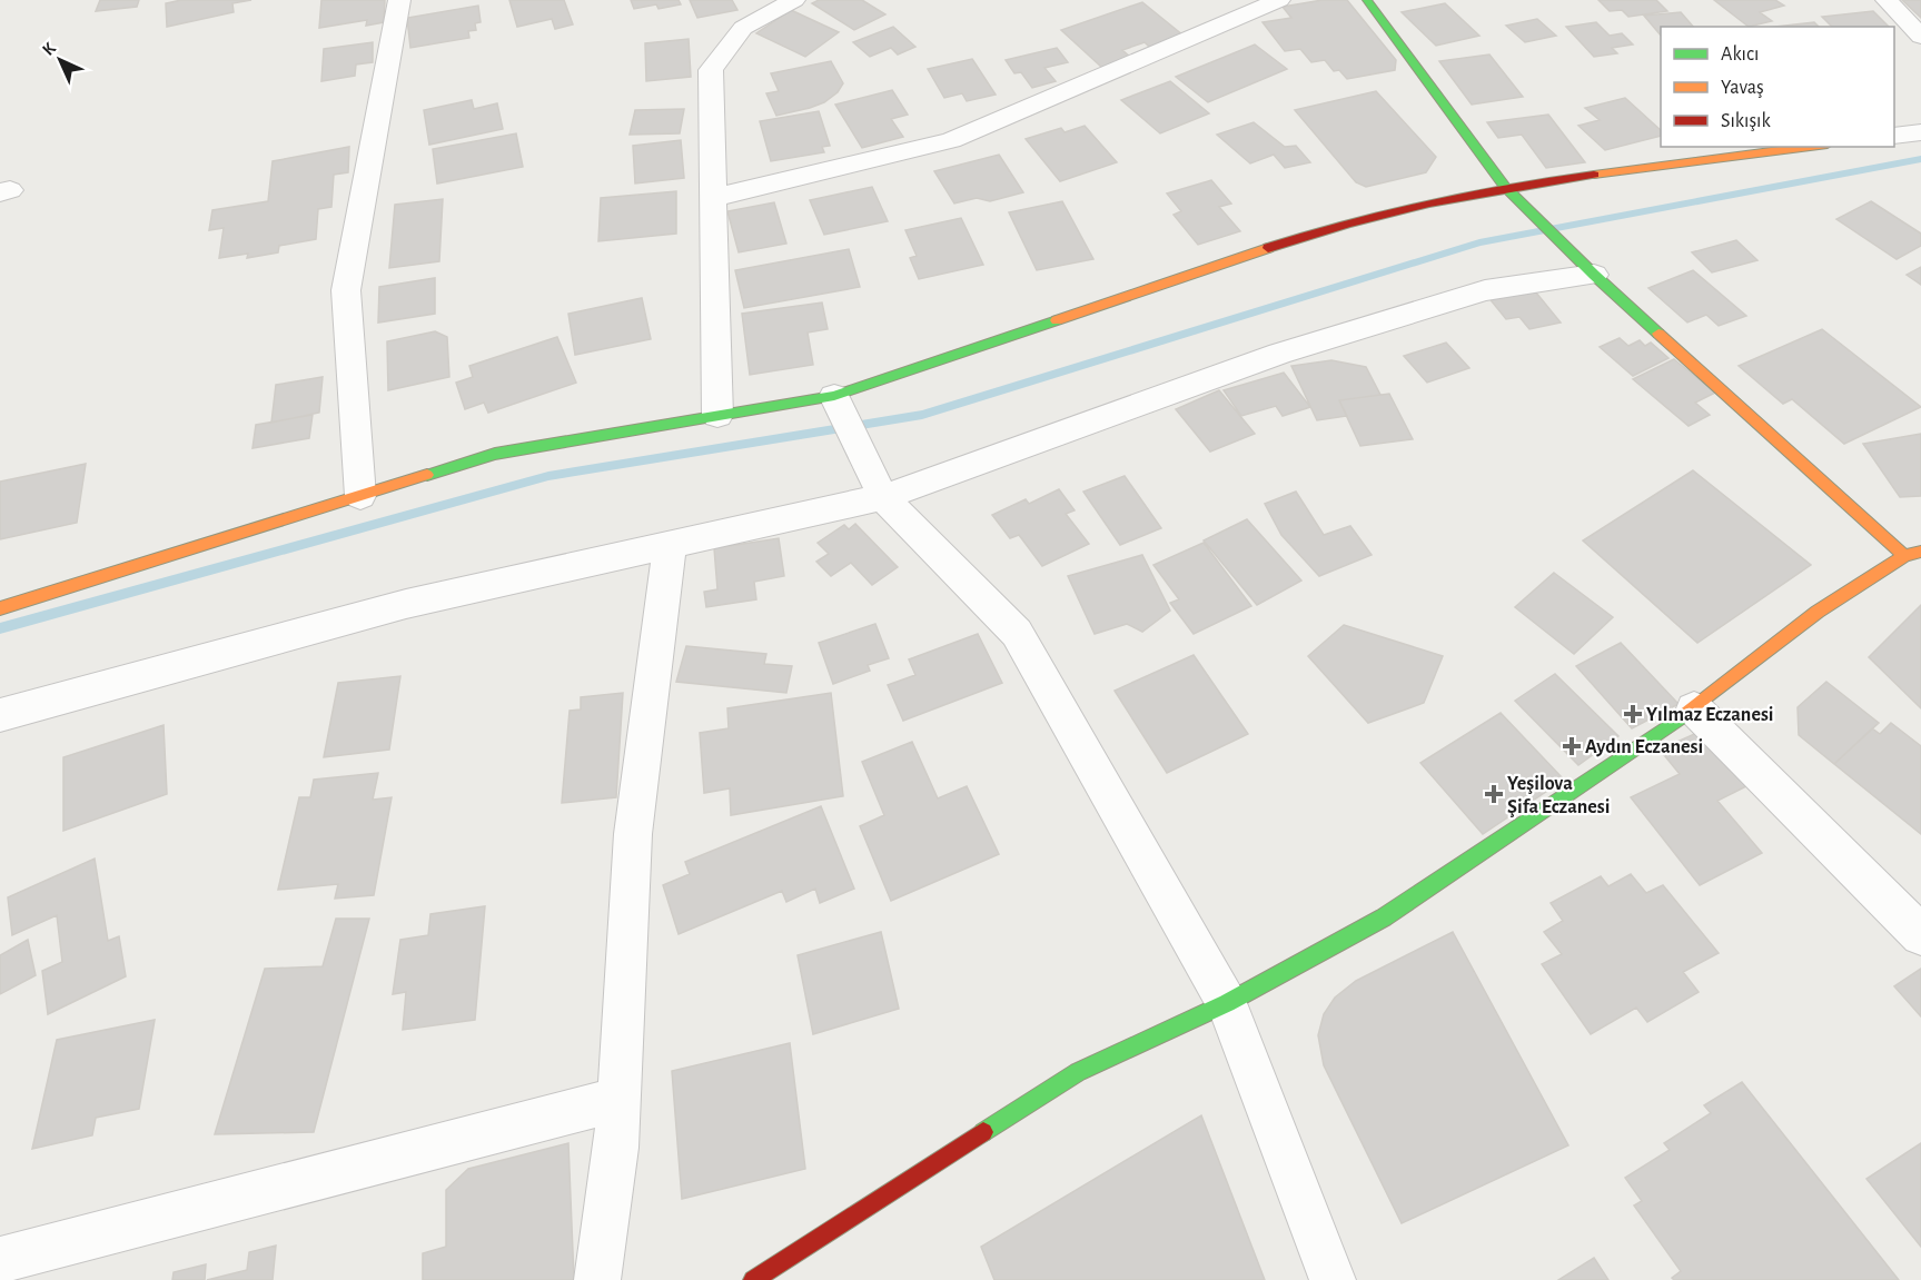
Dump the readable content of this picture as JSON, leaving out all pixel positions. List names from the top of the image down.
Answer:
{
  "places": {
    "health": ["Yılmaz Eczanesi", "Aydın Eczanesi", "Yeşilova Şifa Eczanesi"]
  },
  "legend": ["Akıcı", "Yavaş", "Sıkışık"],
  "north": "top left"
}
